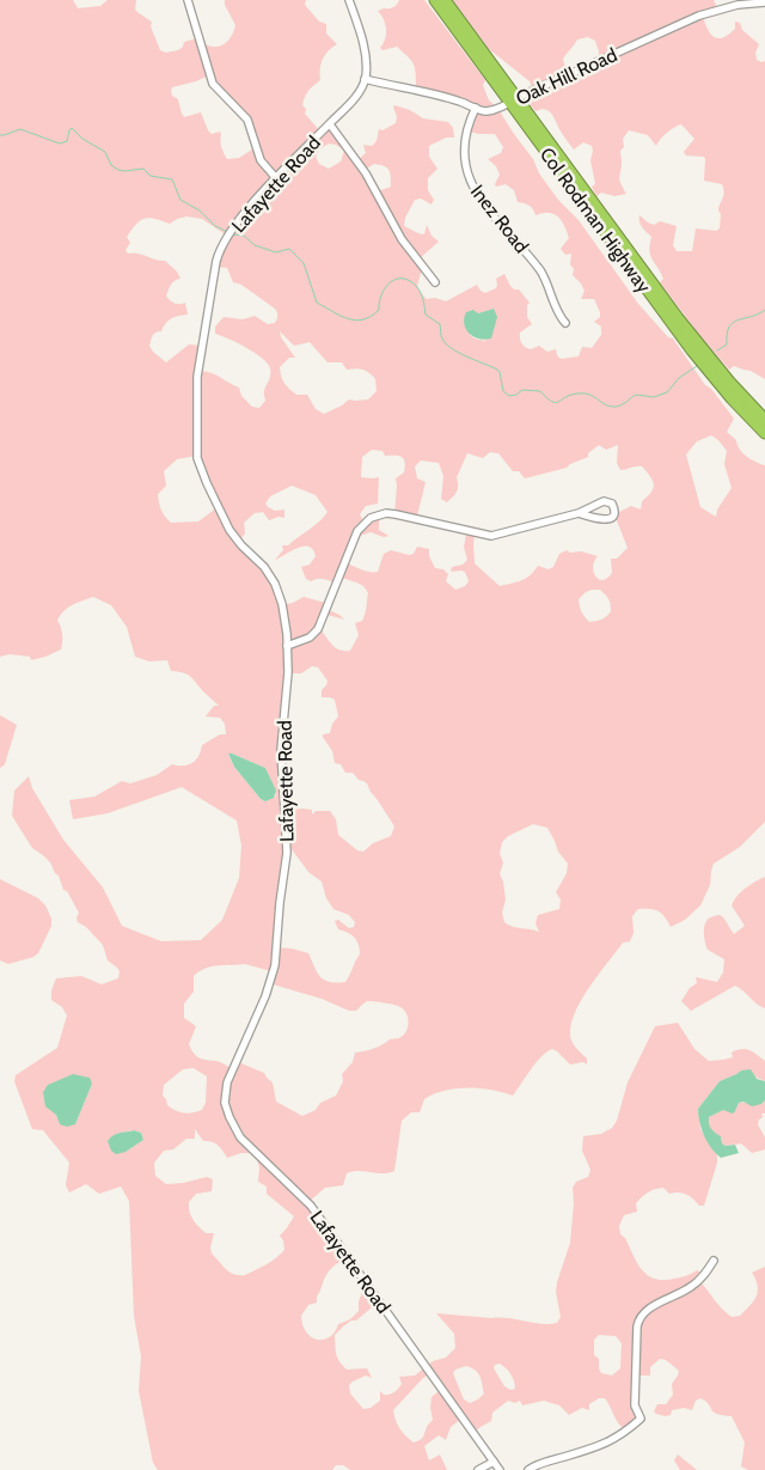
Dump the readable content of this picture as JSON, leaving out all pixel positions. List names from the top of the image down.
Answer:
{
  "streets": {
    "highway": ["Col Rodman Highway"],
    "street": ["Oak Hill Road", "Lafayette Road", "Inez Road"]
  },
  "crossings": [
    ["Oak Hill Road", "Lafayette Road"],
    ["Oak Hill Road", "Inez Road"],
    ["Oak Hill Road", "Col Rodman Highway"]
  ]
}
